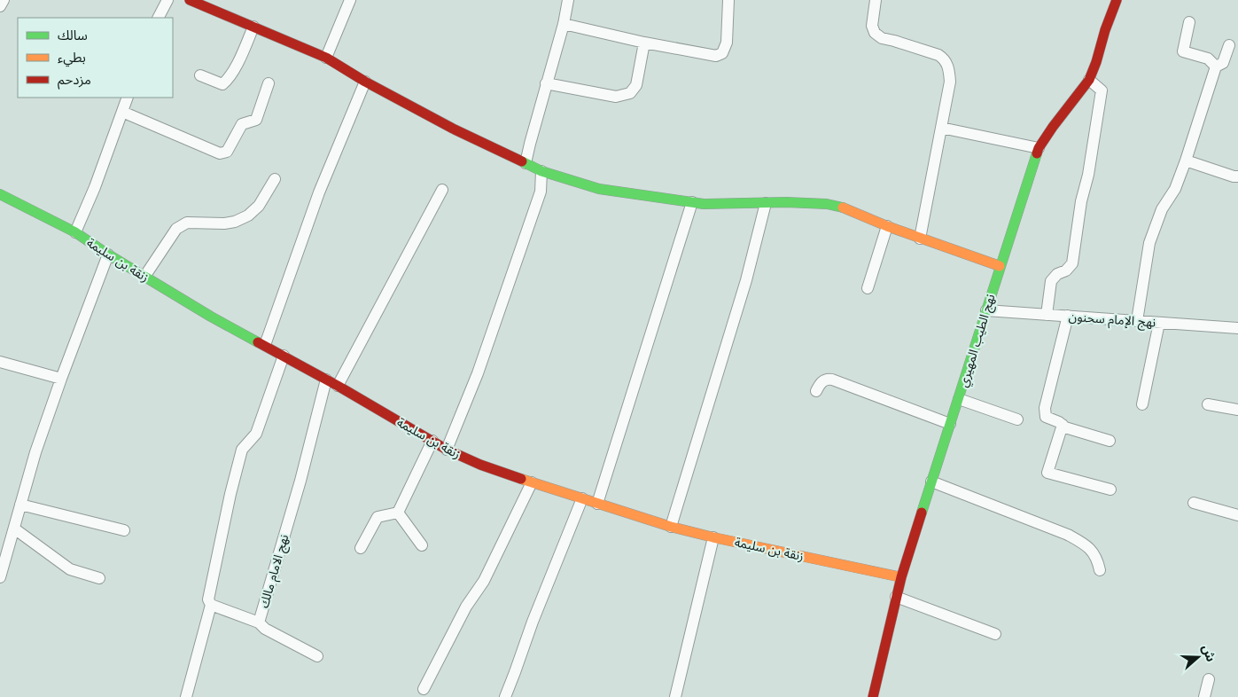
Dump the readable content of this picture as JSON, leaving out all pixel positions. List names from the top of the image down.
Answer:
{
  "streets": {
    "street": [
      "زنقة بن سليمة",
      "نهج الإمام سحنون",
      "نهج الطيب المهيري",
      "نهج الامام مالك"
    ]
  },
  "crossings": [
    ["زنقة بن سليمة", "نهج الطيب المهيري"],
    ["زنقة بن سليمة", "نهج الامام مالك"],
    ["نهج الإمام سحنون", "نهج الطيب المهيري"]
  ],
  "legend": ["سالك", "بطيء", "مزدحم"],
  "north": "right"
}
